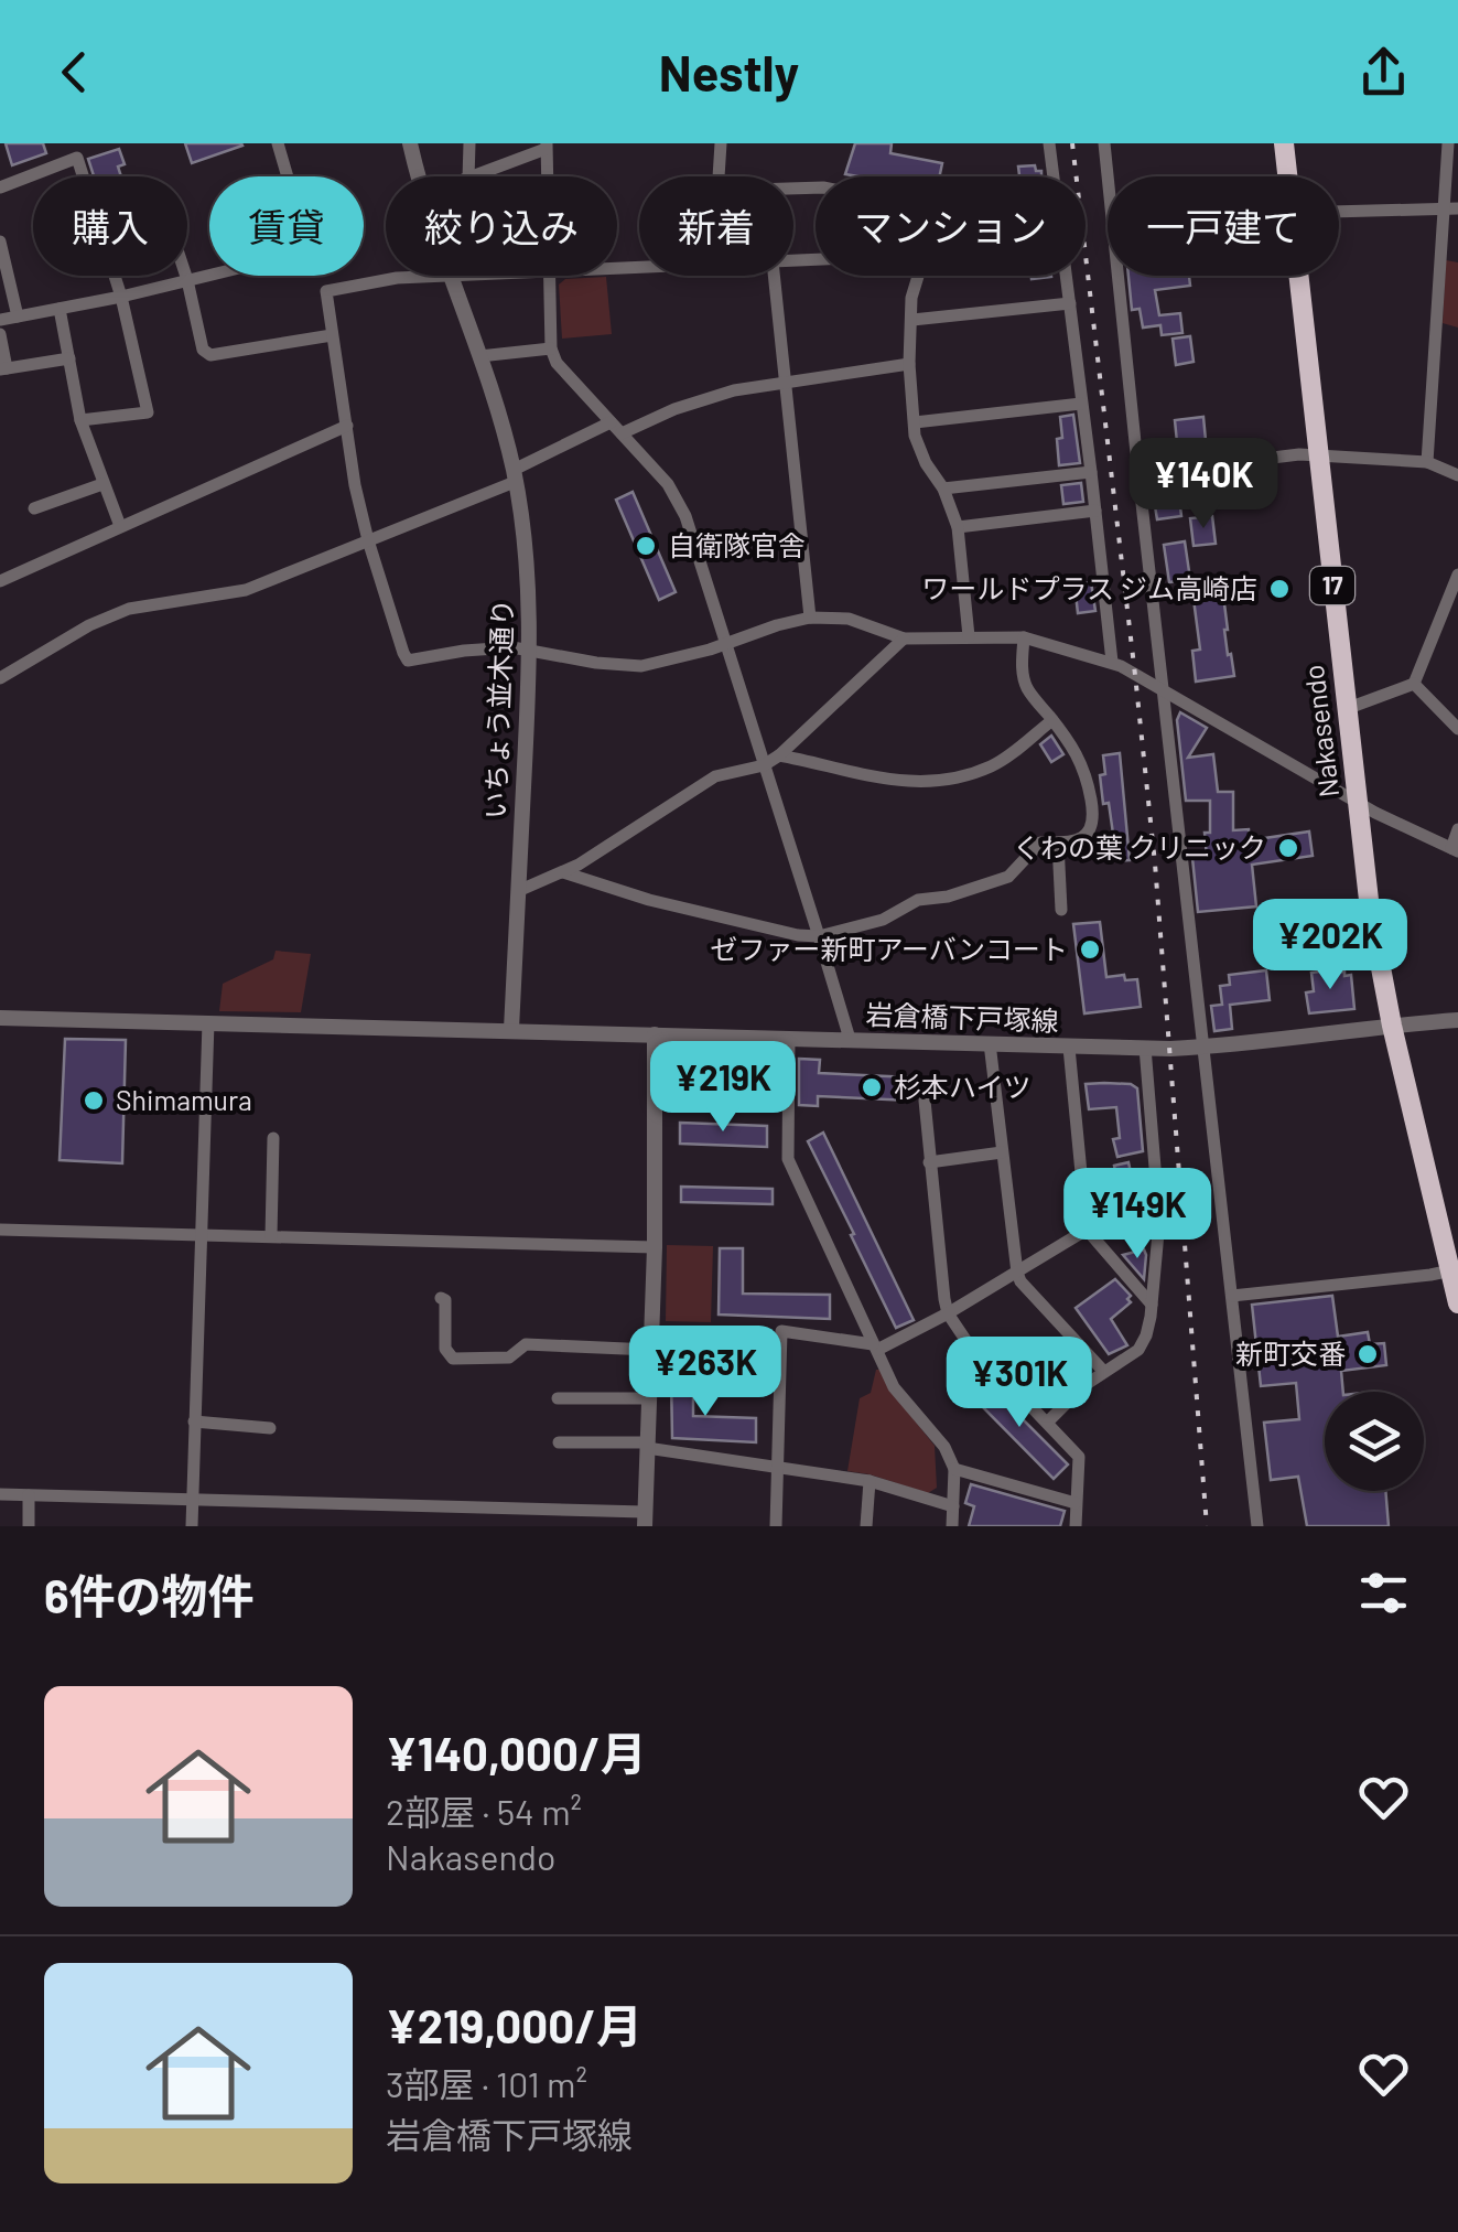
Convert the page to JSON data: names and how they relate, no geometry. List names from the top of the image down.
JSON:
{
  "streets": {
    "highway": ["17", "Nakasendo"],
    "street": ["いちょう並木通り", "岩倉橋下戸塚線"]
  },
  "crossings": [
    ["いちょう並木通り", "岩倉橋下戸塚線"],
    ["Nakasendo", "岩倉橋下戸塚線"]
  ],
  "places": [
    "自衛隊官舎",
    "ワールドプラス ジム高崎店",
    "くわの葉 クリニック",
    "ゼファー新町アーバンコート",
    "杉本ハイツ",
    "Shimamura",
    "新町交番"
  ],
  "page": {
    "header": "Nestly",
    "chip": [
      "購入",
      "賃貸",
      "絞り込み",
      "新着",
      "マンション",
      "一戸建て"
    ],
    "price": [
      "¥140K",
      "¥202K",
      "¥219K",
      "¥149K",
      "¥263K",
      "¥301K"
    ],
    "heading": "6件の物件",
    "list": [
      {
        "name": "¥140,000/月",
        "note": "2部屋 · 54 m² · Nakasendo"
      },
      {
        "name": "¥219,000/月",
        "note": "3部屋 · 101 m² · 岩倉橋下戸塚線"
      }
    ]
  }
}
